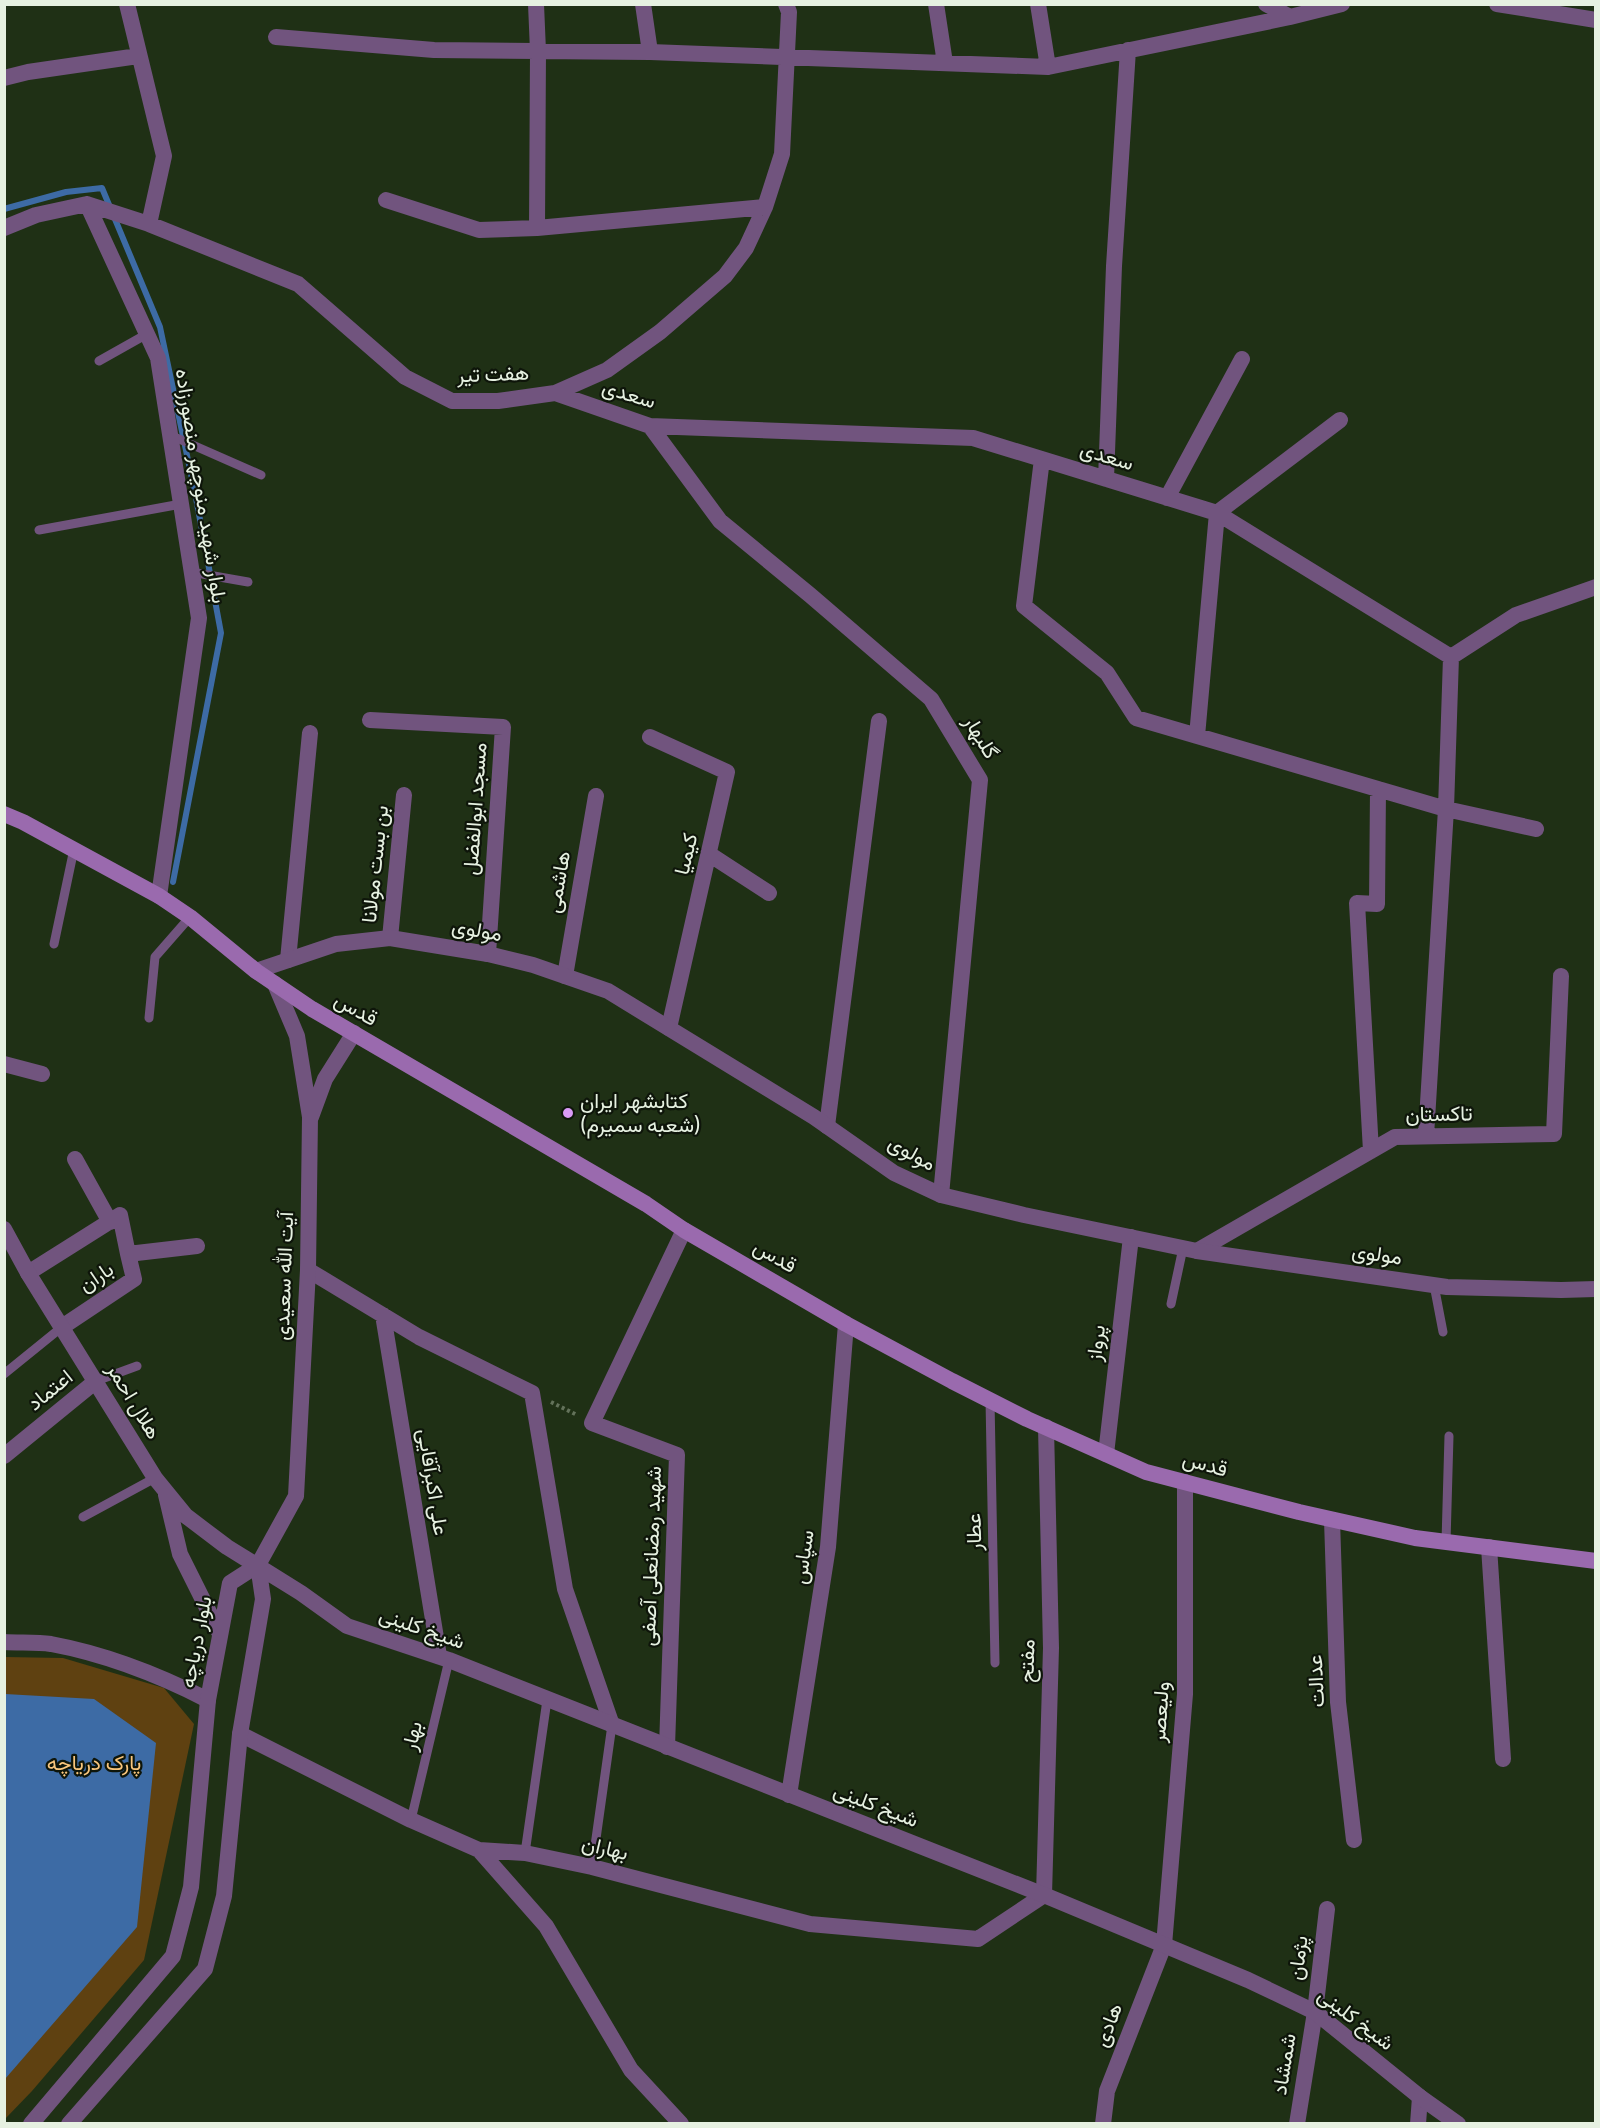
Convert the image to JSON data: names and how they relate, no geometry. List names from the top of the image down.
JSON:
{
  "streets": {
    "main road": ["قدس"],
    "street": [
      "هفت تیر",
      "سعدی",
      "بلوار شهید منوچهر منصورزاده",
      "گلبهار",
      "مسجد ابوالفضل",
      "کیمیا",
      "بن بست مولانا",
      "هاشمی",
      "مولوی",
      "تاکستان",
      "آیت الله سعیدی",
      "باران",
      "پرواز",
      "اعتماد",
      "هلال احمر",
      "علی اکبرآقایی",
      "شهید رمضانعلی آصفی",
      "سپاس",
      "شیخ کلینی",
      "بلوار دریاچه",
      "مفتح",
      "عدالت",
      "ولیعصر",
      "بهاران",
      "پژمان",
      "هادی",
      "شمشاد"
    ],
    "lane": ["عطار", "بهار"]
  },
  "crossings": [
    ["هفت تیر", "سعدی"],
    ["هفت تیر", "بلوار شهید منوچهر منصورزاده"],
    ["سعدی", "گلبهار"],
    ["بلوار شهید منوچهر منصورزاده", "قدس"],
    ["گلبهار", "مولوی"],
    ["مسجد ابوالفضل", "مولوی"],
    ["کیمیا", "مولوی"],
    ["بن بست مولانا", "مولوی"],
    ["هاشمی", "مولوی"],
    ["مولوی", "قدس"],
    ["مولوی", "تاکستان"],
    ["مولوی", "پرواز"],
    ["قدس", "آیت الله سعیدی"],
    ["قدس", "پرواز"],
    ["قدس", "عطار"],
    ["قدس", "سپاس"],
    ["قدس", "مفتح"],
    ["قدس", "عدالت"],
    ["قدس", "ولیعصر"],
    ["آیت الله سعیدی", "هلال احمر"],
    ["آیت الله سعیدی", "شیخ کلینی"],
    ["آیت الله سعیدی", "بلوار دریاچه"],
    ["باران", "هلال احمر"],
    ["اعتماد", "هلال احمر"],
    ["هلال احمر", "شیخ کلینی"],
    ["هلال احمر", "بلوار دریاچه"],
    ["علی اکبرآقایی", "شیخ کلینی"],
    ["علی اکبرآقایی", "بهار"],
    ["شهید رمضانعلی آصفی", "شیخ کلینی"],
    ["سپاس", "شیخ کلینی"],
    ["شیخ کلینی", "بلوار دریاچه"],
    ["شیخ کلینی", "مفتح"],
    ["شیخ کلینی", "ولیعصر"],
    ["شیخ کلینی", "بهار"],
    ["شیخ کلینی", "بهاران"],
    ["شیخ کلینی", "پژمان"],
    ["شیخ کلینی", "هادی"],
    ["شیخ کلینی", "شمشاد"],
    ["مفتح", "بهاران"],
    ["ولیعصر", "هادی"],
    ["پژمان", "شمشاد"]
  ],
  "parks": ["پارک دریاچه"],
  "places": ["کتابشهر ایران (شعبه سمیرم)"]
}
